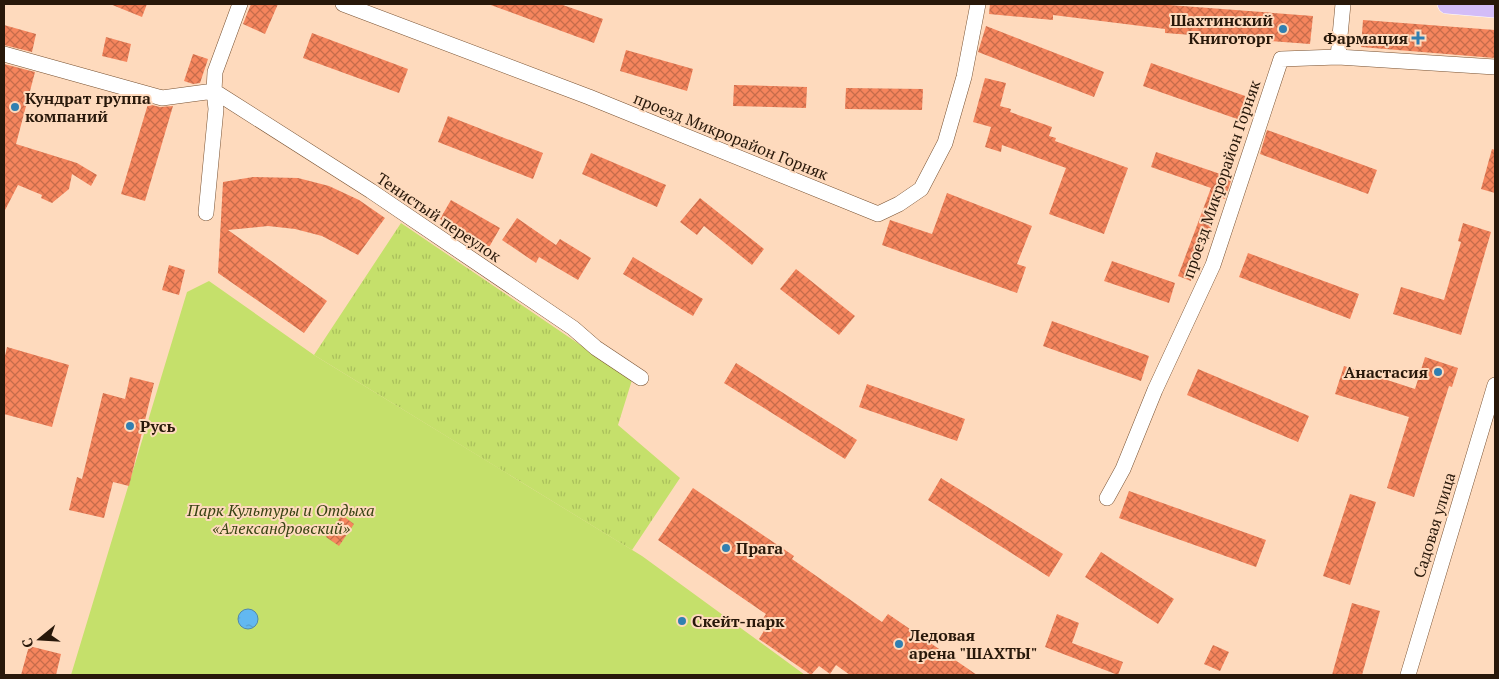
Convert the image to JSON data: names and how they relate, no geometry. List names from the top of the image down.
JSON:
{
  "streets": {
    "street": ["проезд Микрорайон Горняк", "Тенистый переулок", "Садовая улица"]
  },
  "parks": ["Парк Культуры и Отдыха «Александровский»"],
  "places": {
    "other": [
      "Шахтинский Книготорг",
      "Кундрат группа компаний",
      "Анастасия",
      "Русь",
      "Прага",
      "Скейт-парк",
      "Ледовая арена \"ШАХТЫ\""
    ],
    "health": ["Фармация"]
  },
  "north": "left"
}
